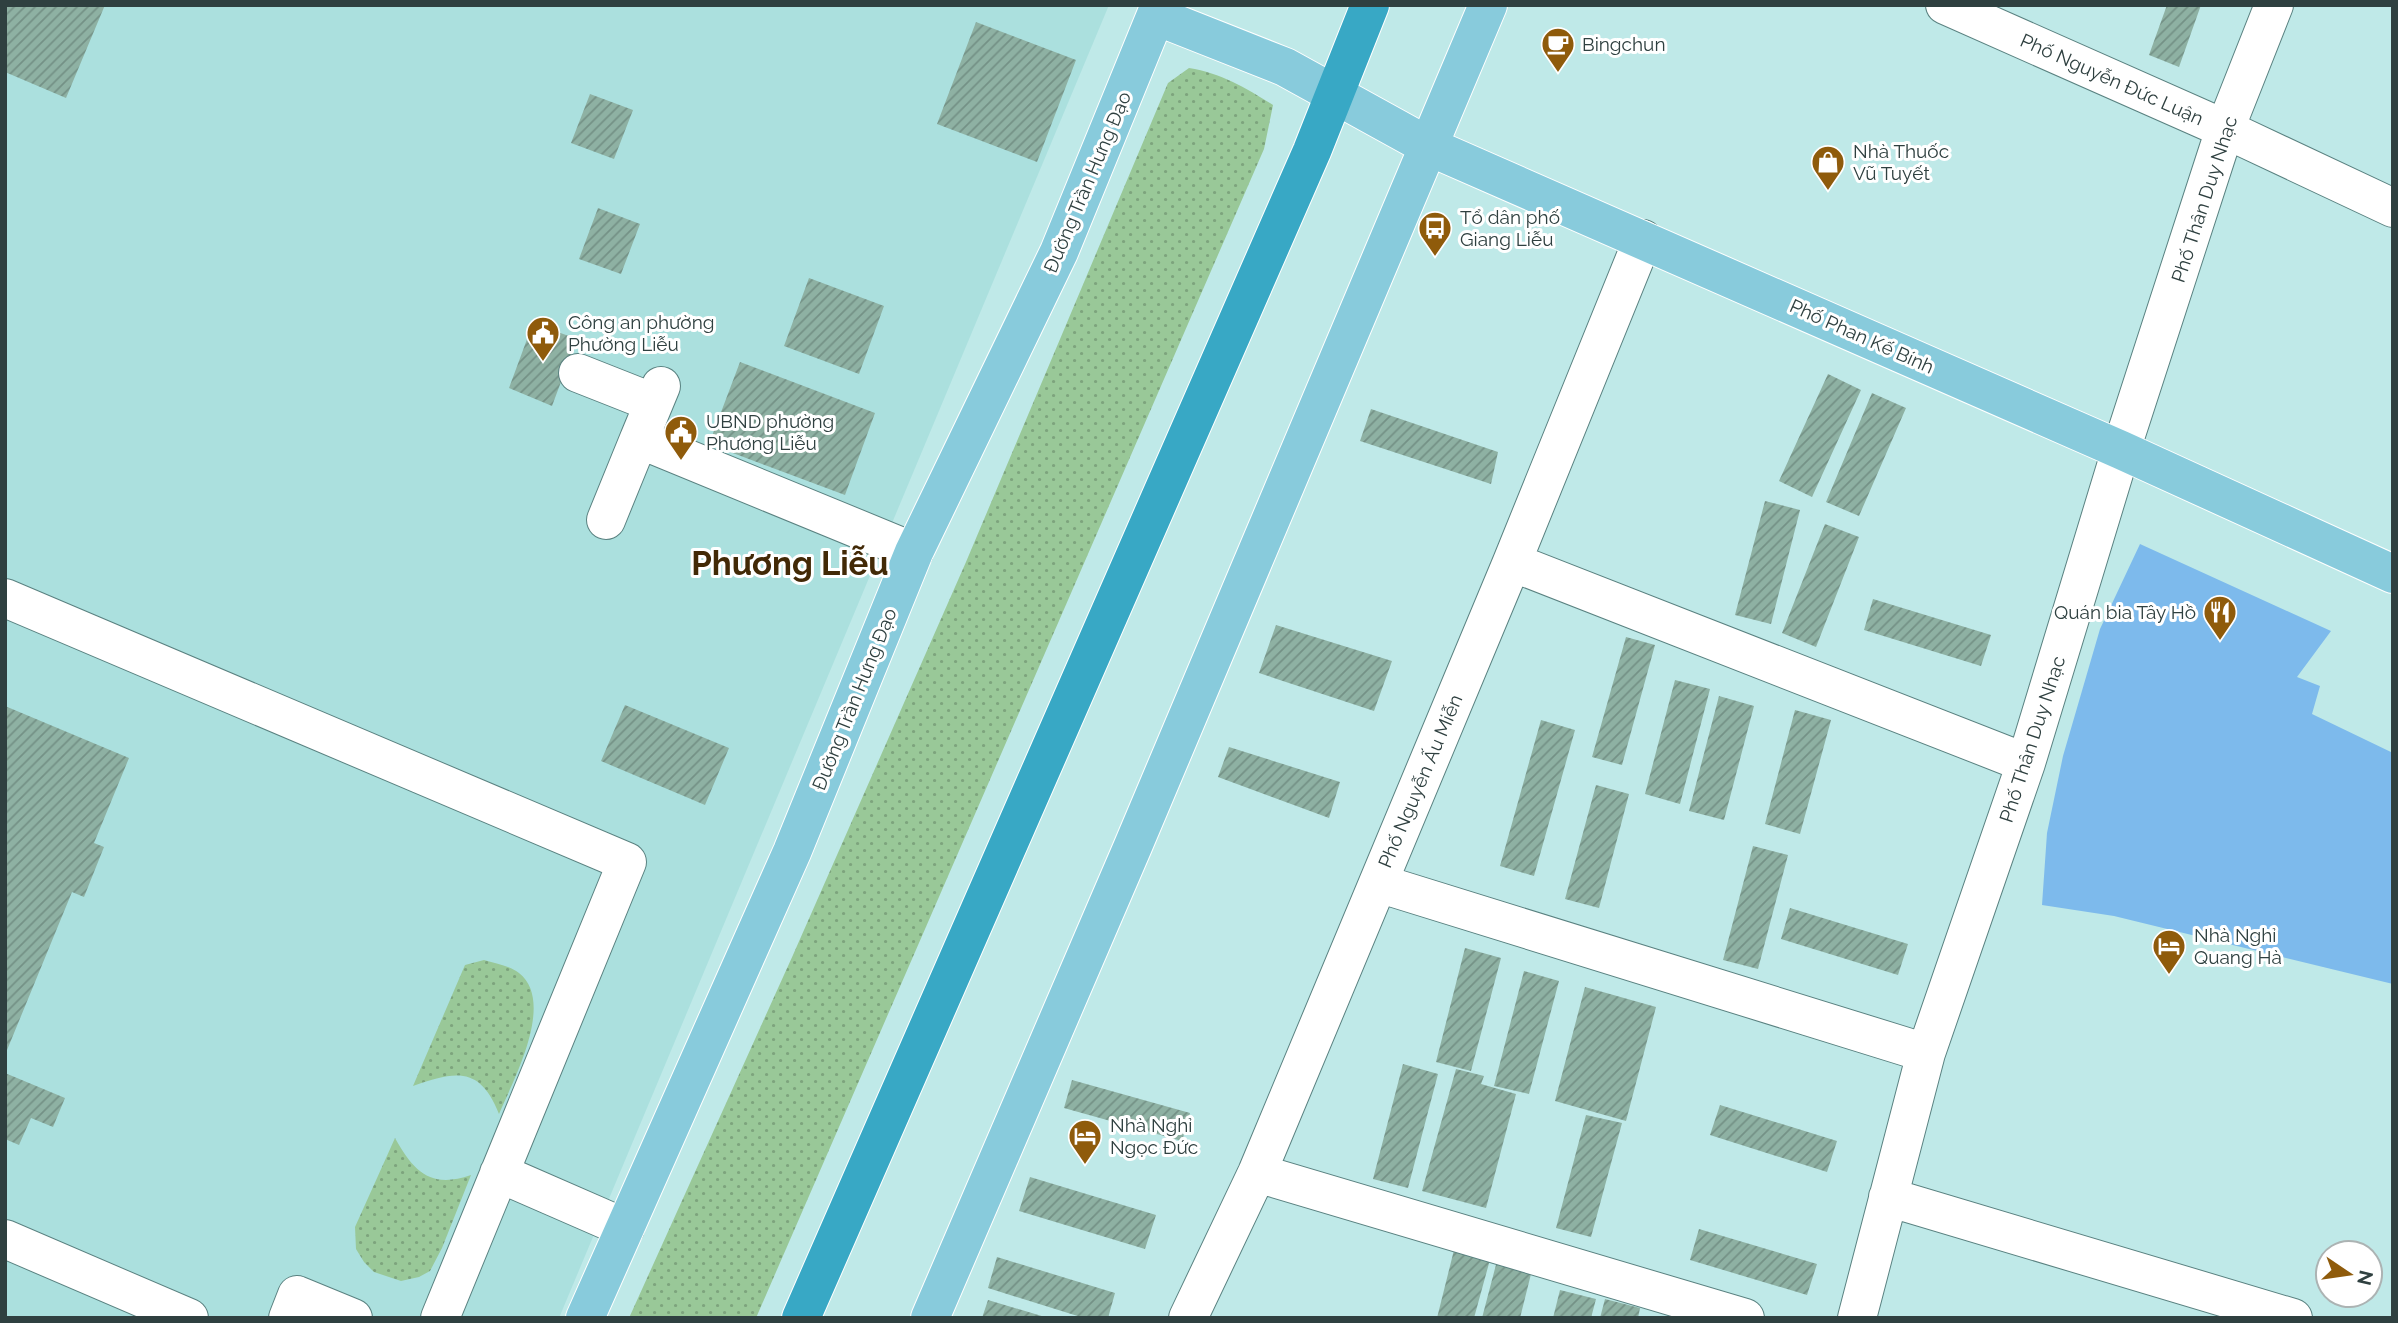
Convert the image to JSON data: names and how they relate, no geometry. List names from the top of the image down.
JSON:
{
  "streets": {
    "main road": ["Đường Trần Hưng Đạo", "Phố Phan Kế Bính"],
    "street": ["Phố Nguyễn Đức Luận", "Phố Thân Duy Nhạc", "Phố Nguyễn Ấu Miễn"]
  },
  "crossings": [
    ["Phố Nguyễn Đức Luận", "Phố Thân Duy Nhạc"],
    ["Đường Trần Hưng Đạo", "Phố Phan Kế Bính"],
    ["Phố Thân Duy Nhạc", "Phố Phan Kế Bính"],
    ["Phố Phan Kế Bính", "Phố Nguyễn Ấu Miễn"]
  ],
  "districts": ["Phương Liễu"],
  "places": {
    "cafe": ["Bingchun"],
    "shop": ["Nhà Thuốc Vũ Tuyết"],
    "bus stop": ["Tổ dân phố Giang Liễu"],
    "public building": ["Công an phường Phường Liễu", "UBND phường Phương Liễu"],
    "restaurant": ["Quán bia Tây Hồ"],
    "hotel": ["Nhà Nghỉ Quang Hà", "Nhà Nghỉ Ngọc Đức"]
  },
  "north": "right"
}
